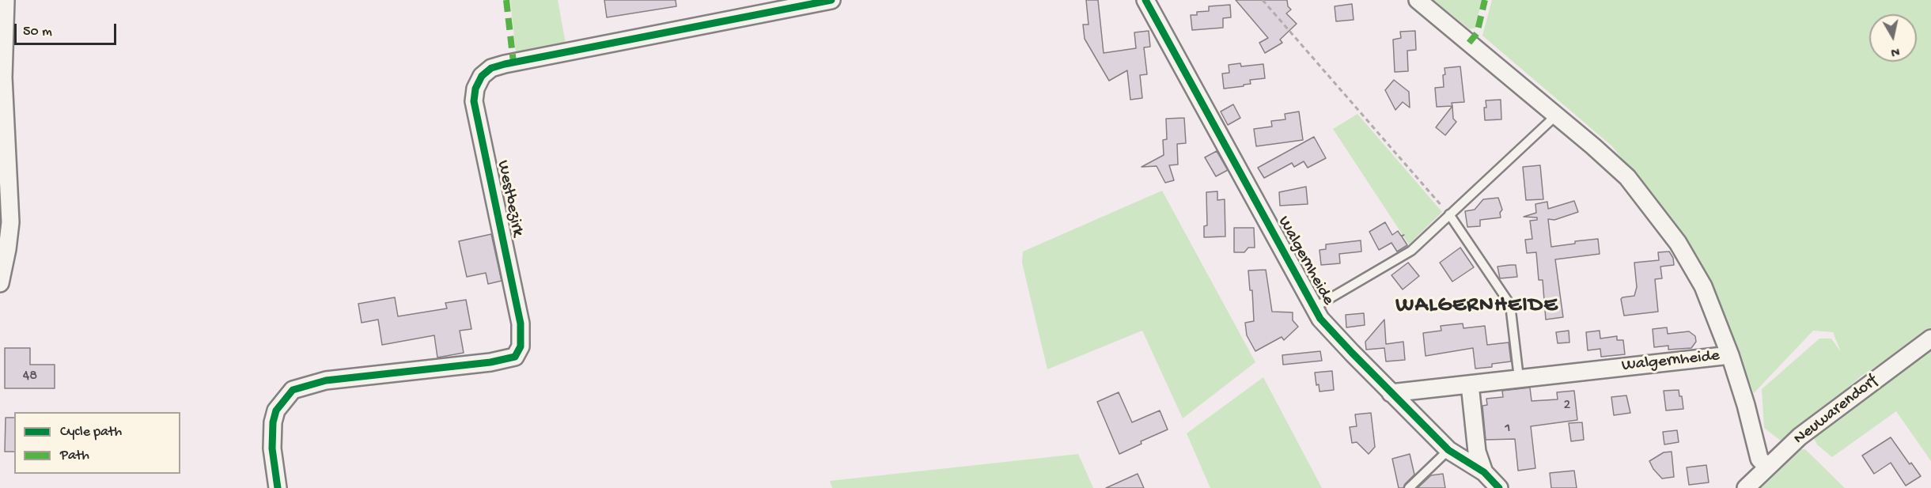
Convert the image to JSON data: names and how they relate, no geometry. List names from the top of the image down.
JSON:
{
  "streets": {
    "street": ["Westbezirk", "Walgernheide", "Neuwarendorf"]
  },
  "crossings": [
    ["Walgernheide", "Neuwarendorf"]
  ],
  "districts": ["WALGERNHEIDE"],
  "house_numbers": ["48", "2", "1"],
  "legend": ["Cycle path", "Path"],
  "scale_bar": "50 m",
  "north": "bottom"
}
